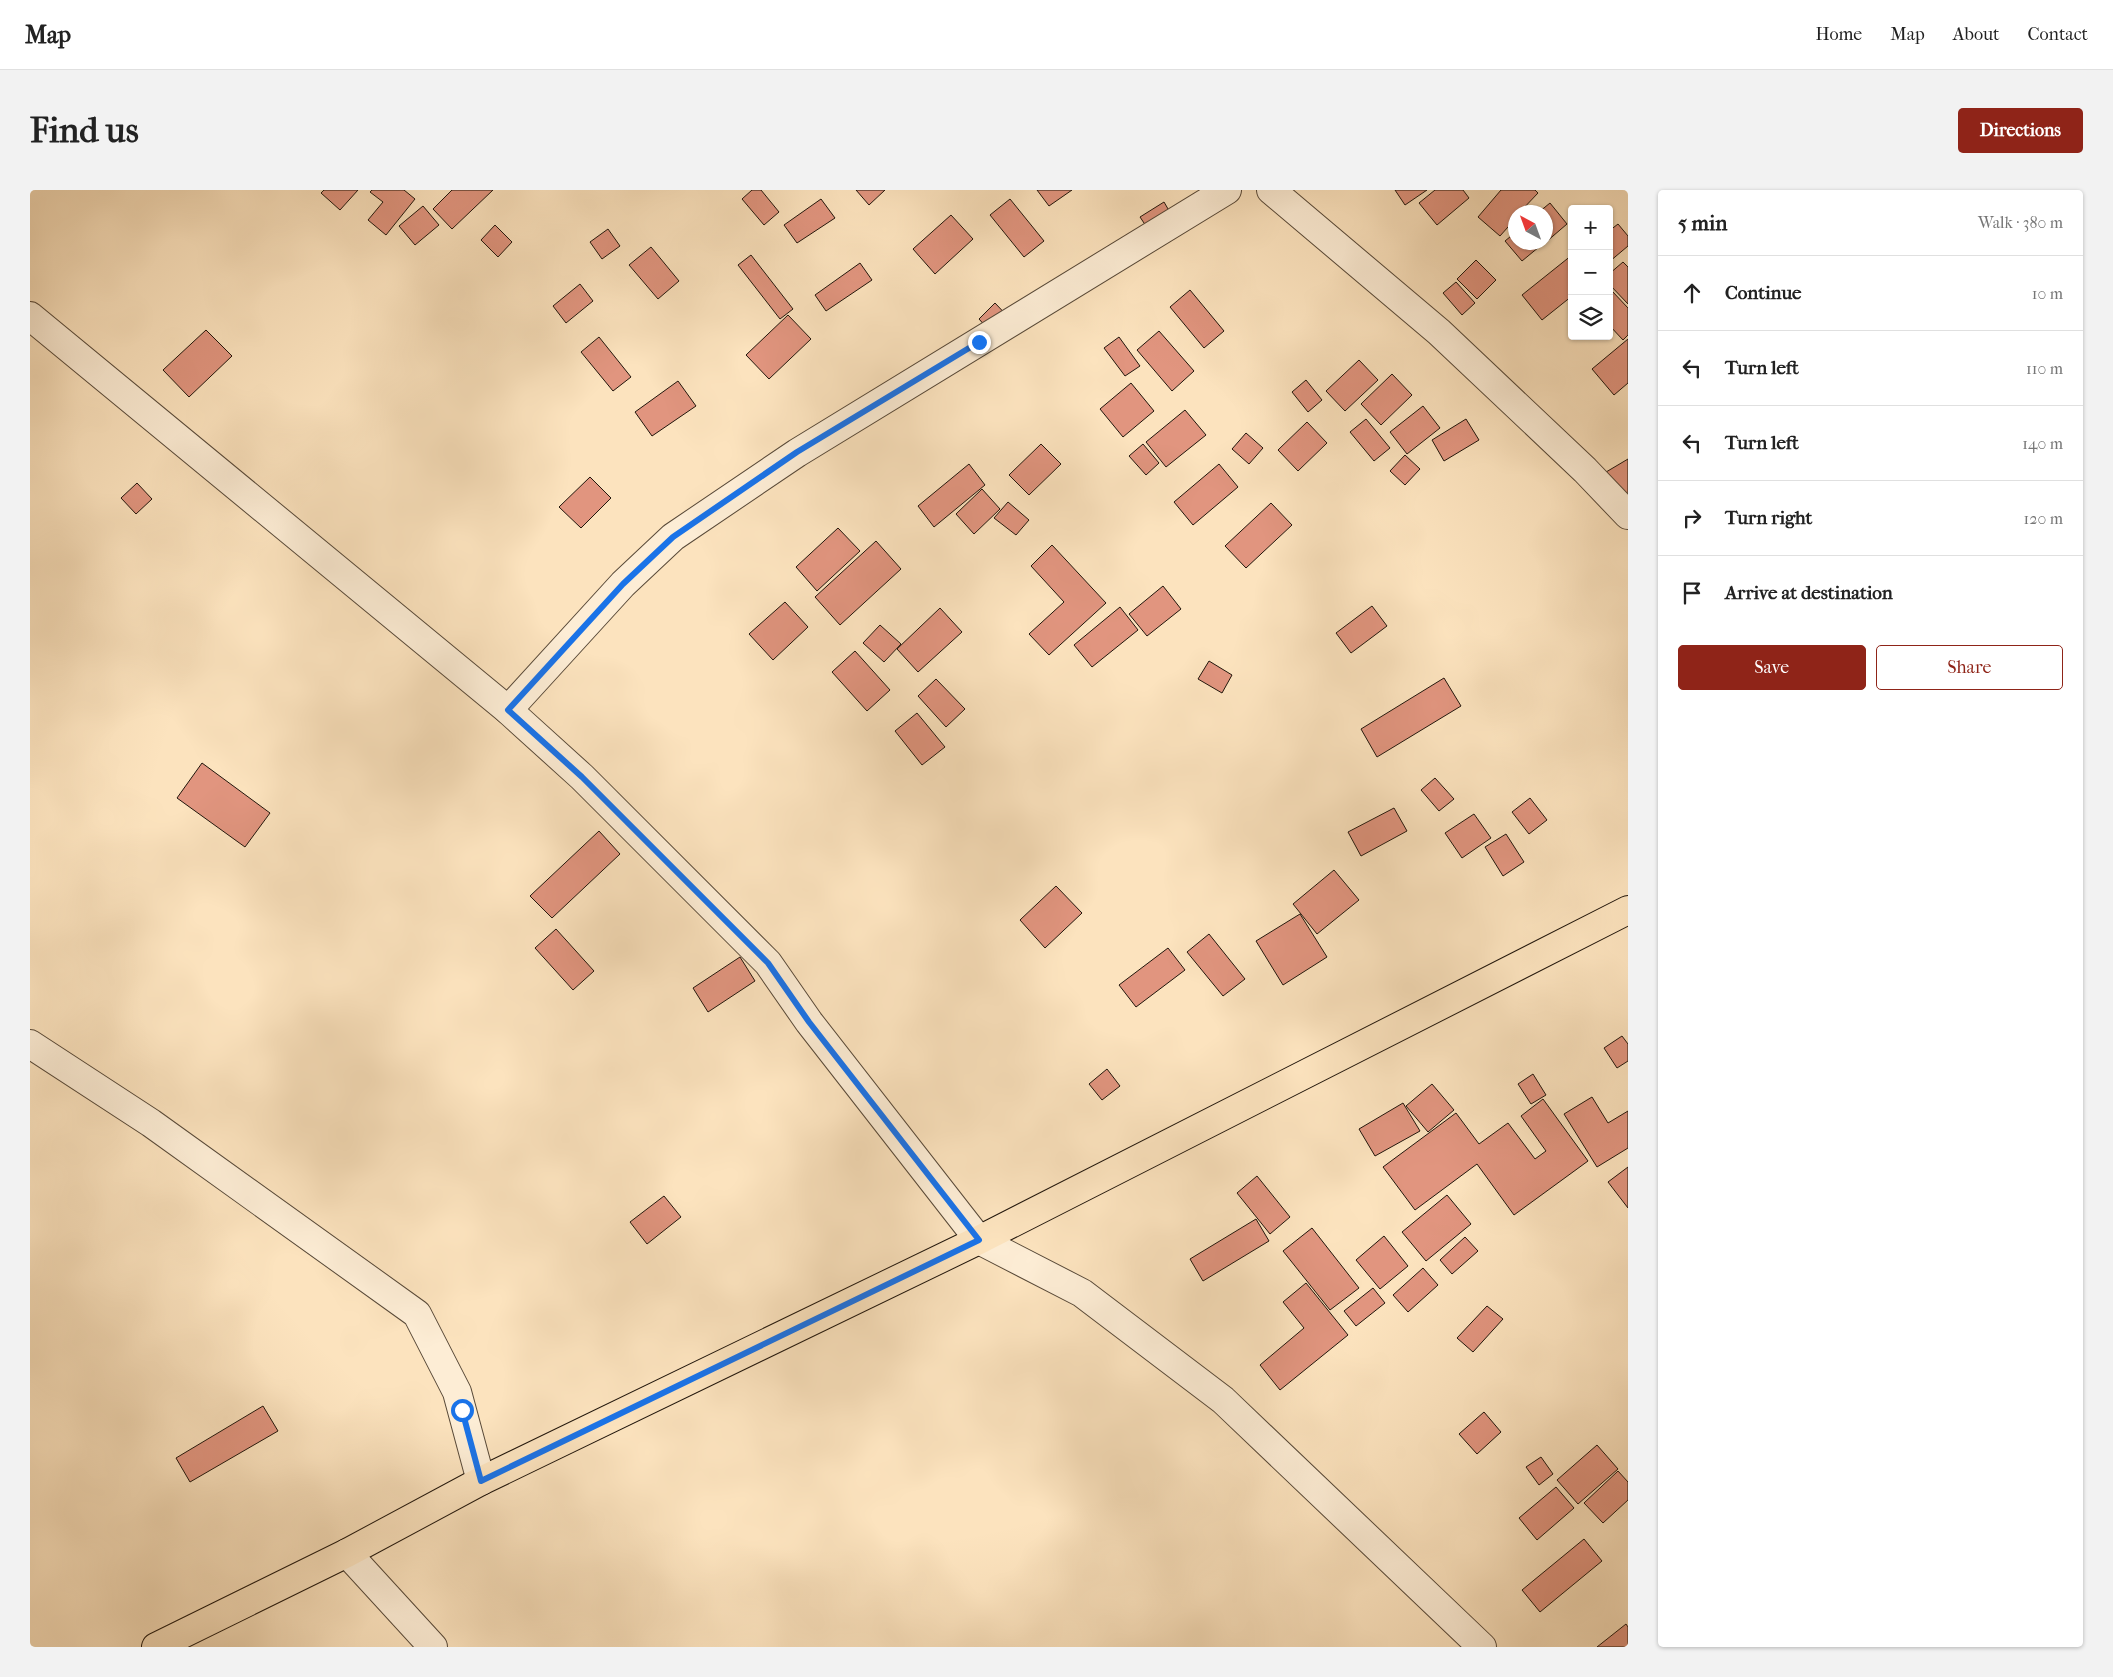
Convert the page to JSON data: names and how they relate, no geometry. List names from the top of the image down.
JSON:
{
  "north": "top left",
  "page": {
    "header": "Map",
    "nav": [
      "Home",
      "Map",
      "About",
      "Contact"
    ],
    "buttons": [
      "Directions",
      ["Save", "Share"]
    ],
    "title": "Find us",
    "heading": ["5 min", "Walk · 380 m"],
    "map_buttons": ["+", "−"],
    "list": [
      ["Continue", "10 m"],
      ["Turn left", "110 m"],
      ["Turn left", "140 m"],
      ["Turn right", "120 m"],
      "Arrive at destination"
    ]
  }
}
